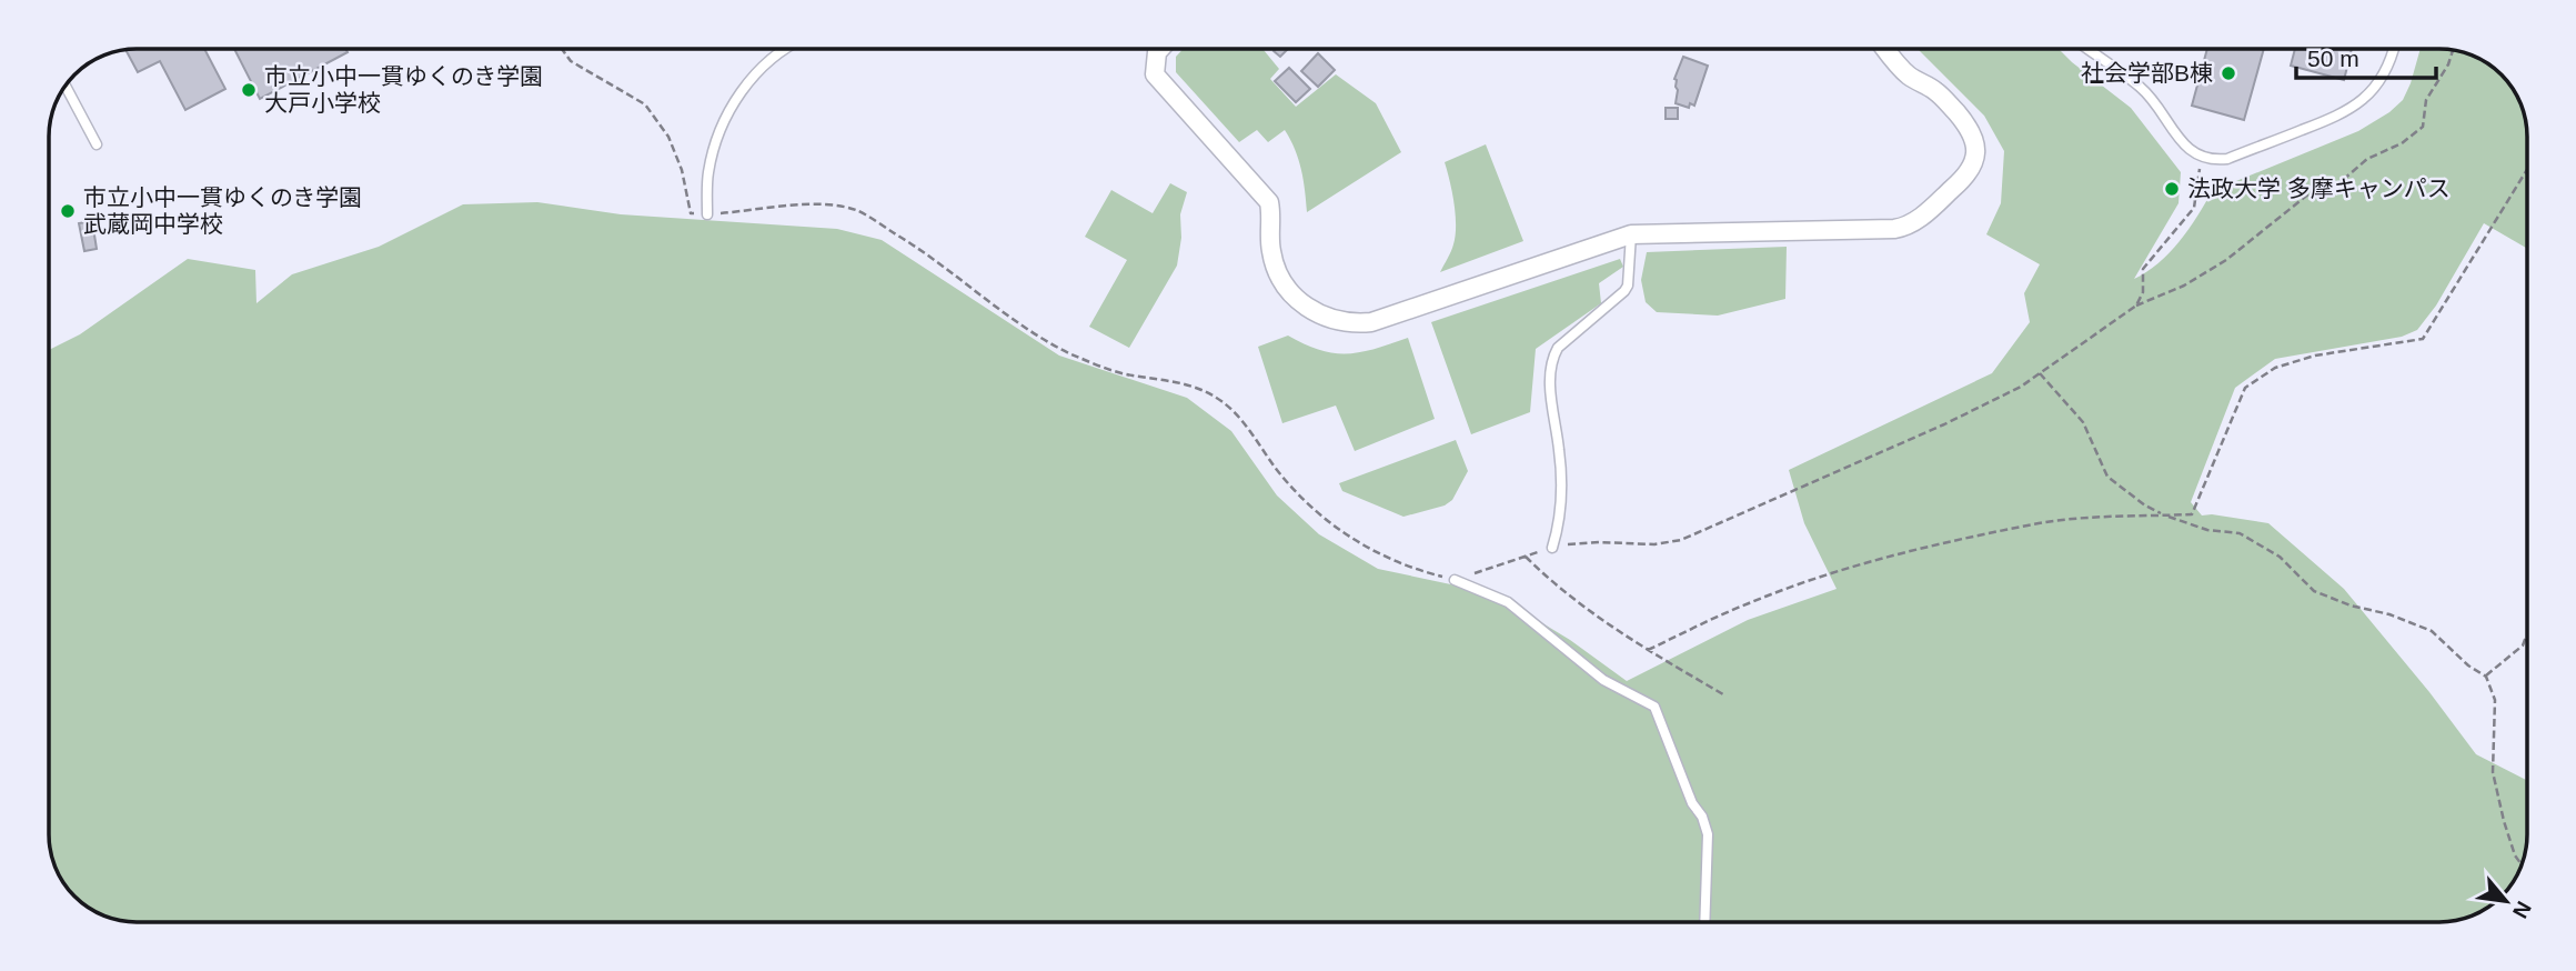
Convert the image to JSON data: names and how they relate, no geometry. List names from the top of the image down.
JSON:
{
  "places": [
    "社会学部B棟",
    "市立小中一貫ゆくのき学園 大戸小学校",
    "法政大学 多摩キャンパス",
    "市立小中一貫ゆくのき学園 武蔵岡中学校"
  ],
  "scale_bar": "50 m",
  "north": "bottom right"
}
